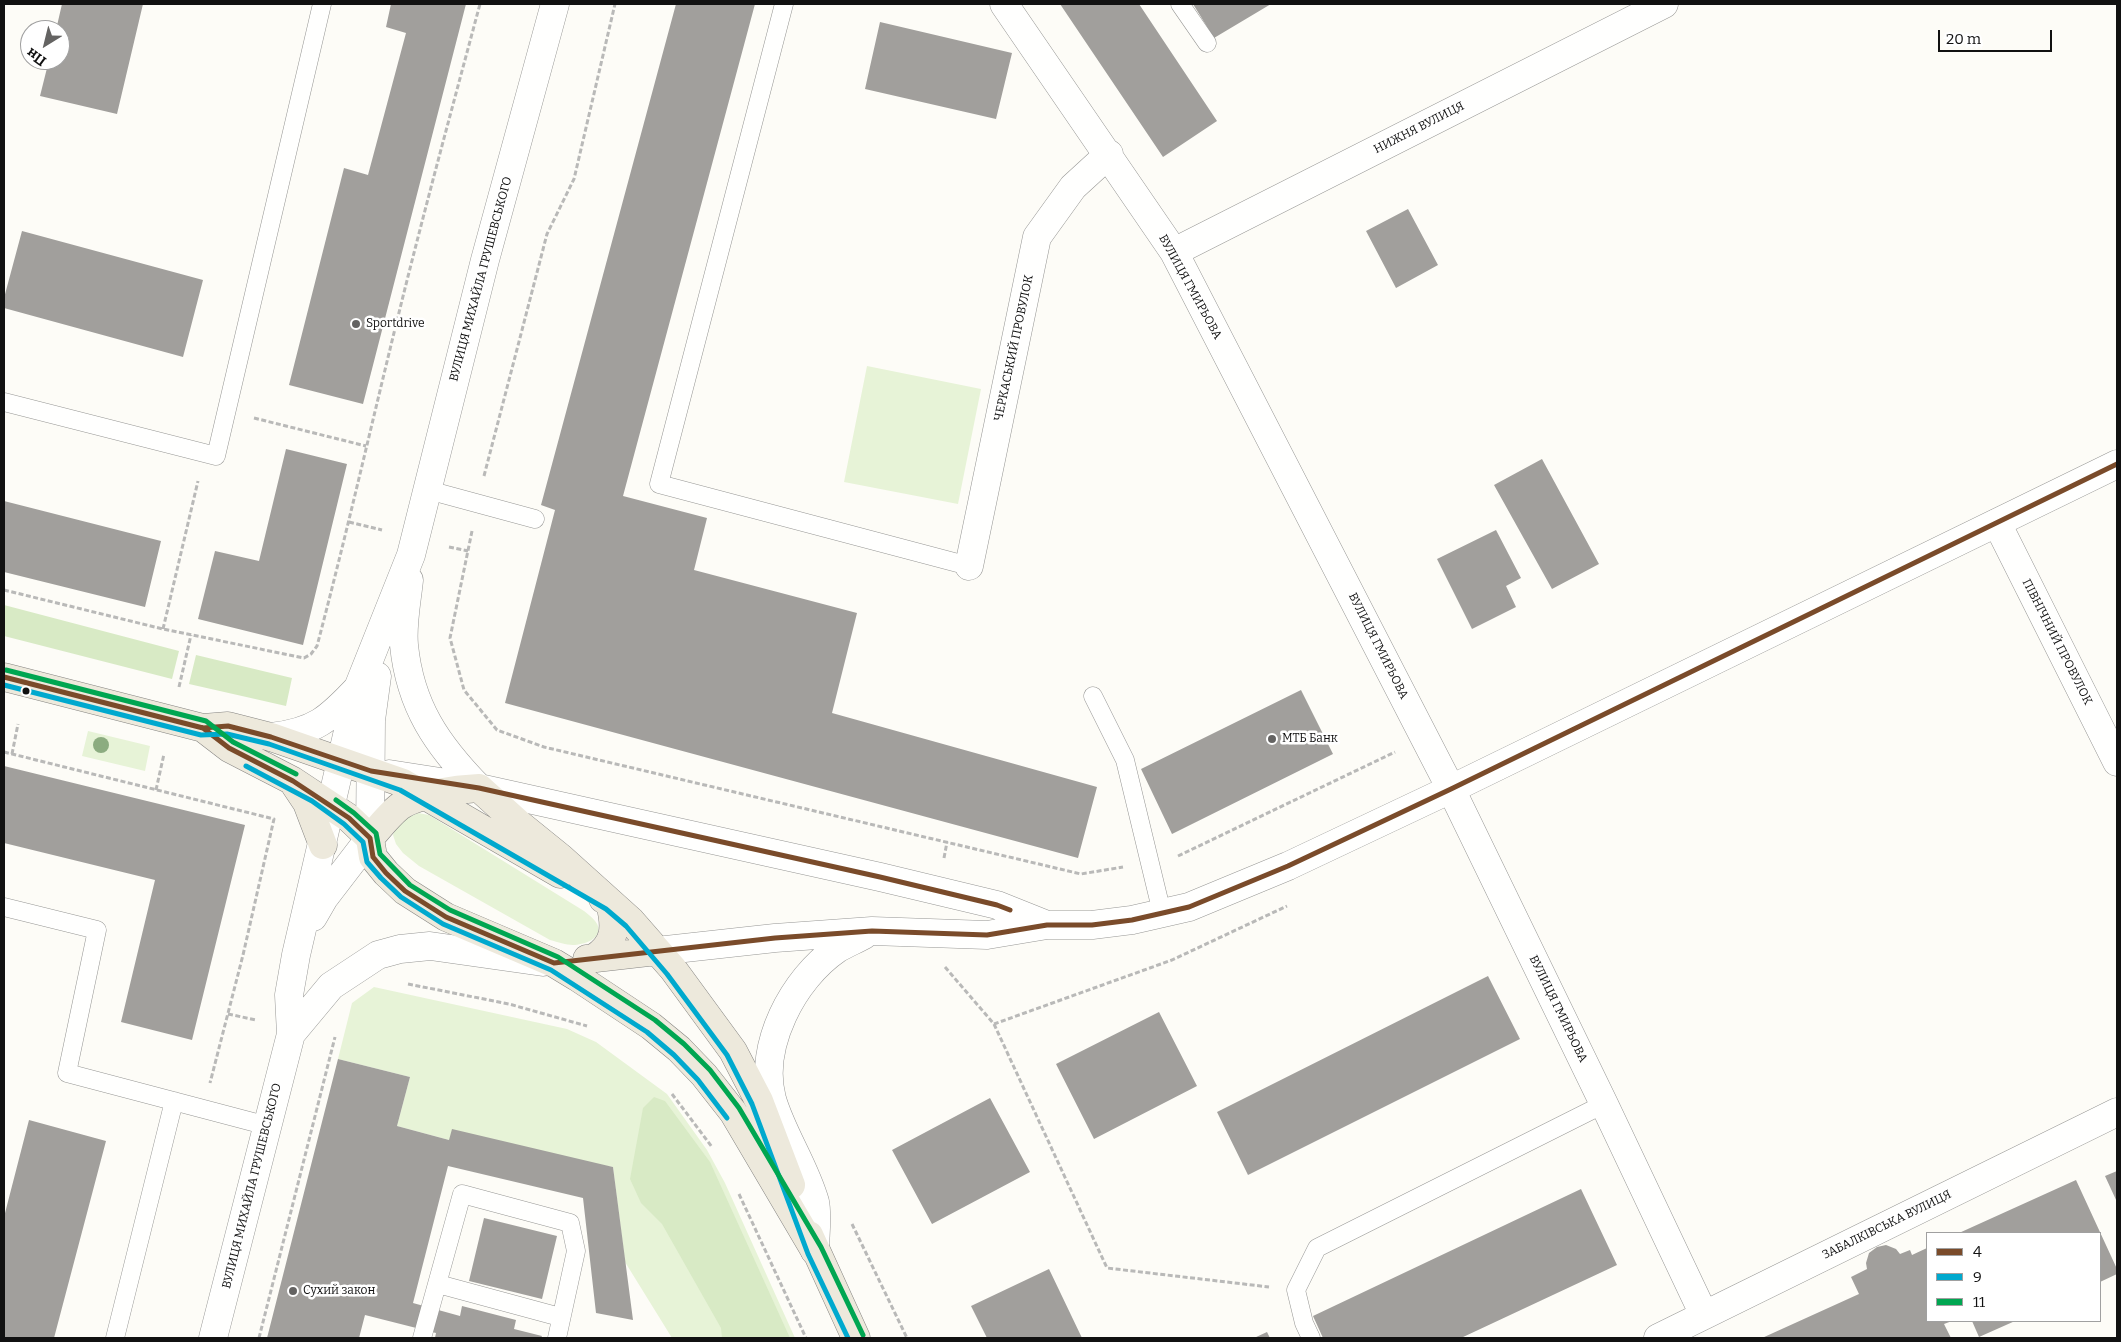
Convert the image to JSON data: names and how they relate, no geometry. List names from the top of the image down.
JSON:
{
  "streets": {
    "street": [
      "НИЖНЯ ВУЛИЦЯ",
      "ВУЛИЦЯ МИХАЙЛА ГРУШЕВСЬКОГО",
      "ВУЛИЦЯ ГМИРЬОВА",
      "ЧЕРКАСЬКИЙ ПРОВУЛОК",
      "ПІВНІЧНИЙ ПРОВУЛОК",
      "ЗАБАЛКІВСЬКА ВУЛИЦЯ"
    ]
  },
  "crossings": [
    ["НИЖНЯ ВУЛИЦЯ", "ВУЛИЦЯ ГМИРЬОВА"],
    ["ВУЛИЦЯ ГМИРЬОВА", "ЧЕРКАСЬКИЙ ПРОВУЛОК"],
    ["ВУЛИЦЯ ГМИРЬОВА", "ЗАБАЛКІВСЬКА ВУЛИЦЯ"]
  ],
  "places": ["Sportdrive", "МТБ Банк", "Сухий закон"],
  "lines": ["transit line 4", "transit line 11", "transit line 9"],
  "legend": ["4", "9", "11"],
  "scale_bar": "20 m",
  "north": "bottom left"
}
